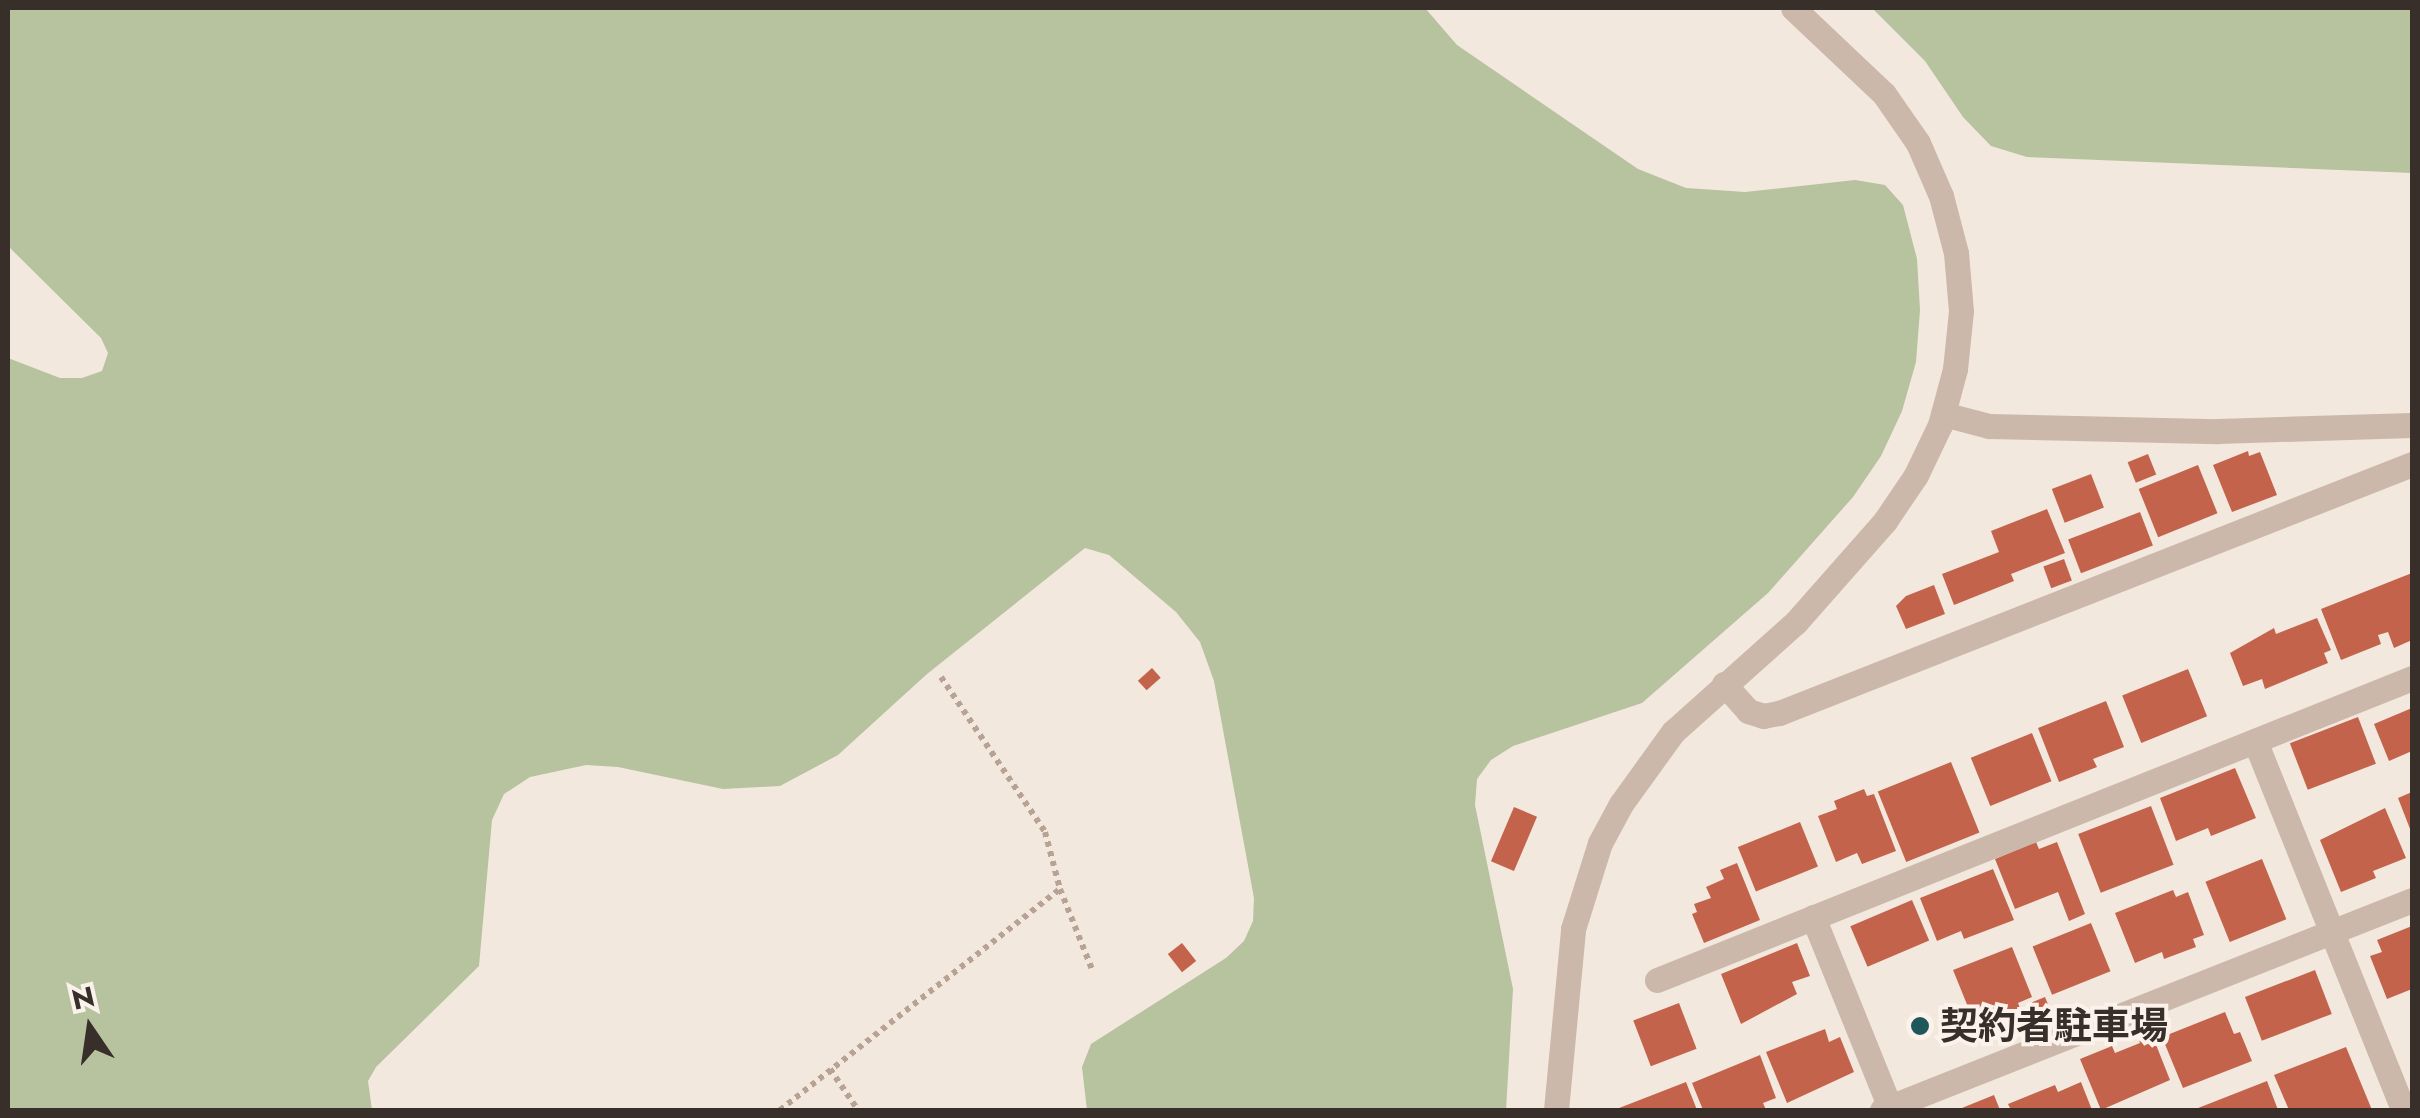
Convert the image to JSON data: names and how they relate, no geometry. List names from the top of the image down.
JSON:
{
  "places": ["契約者駐車場"],
  "north": "top"
}
